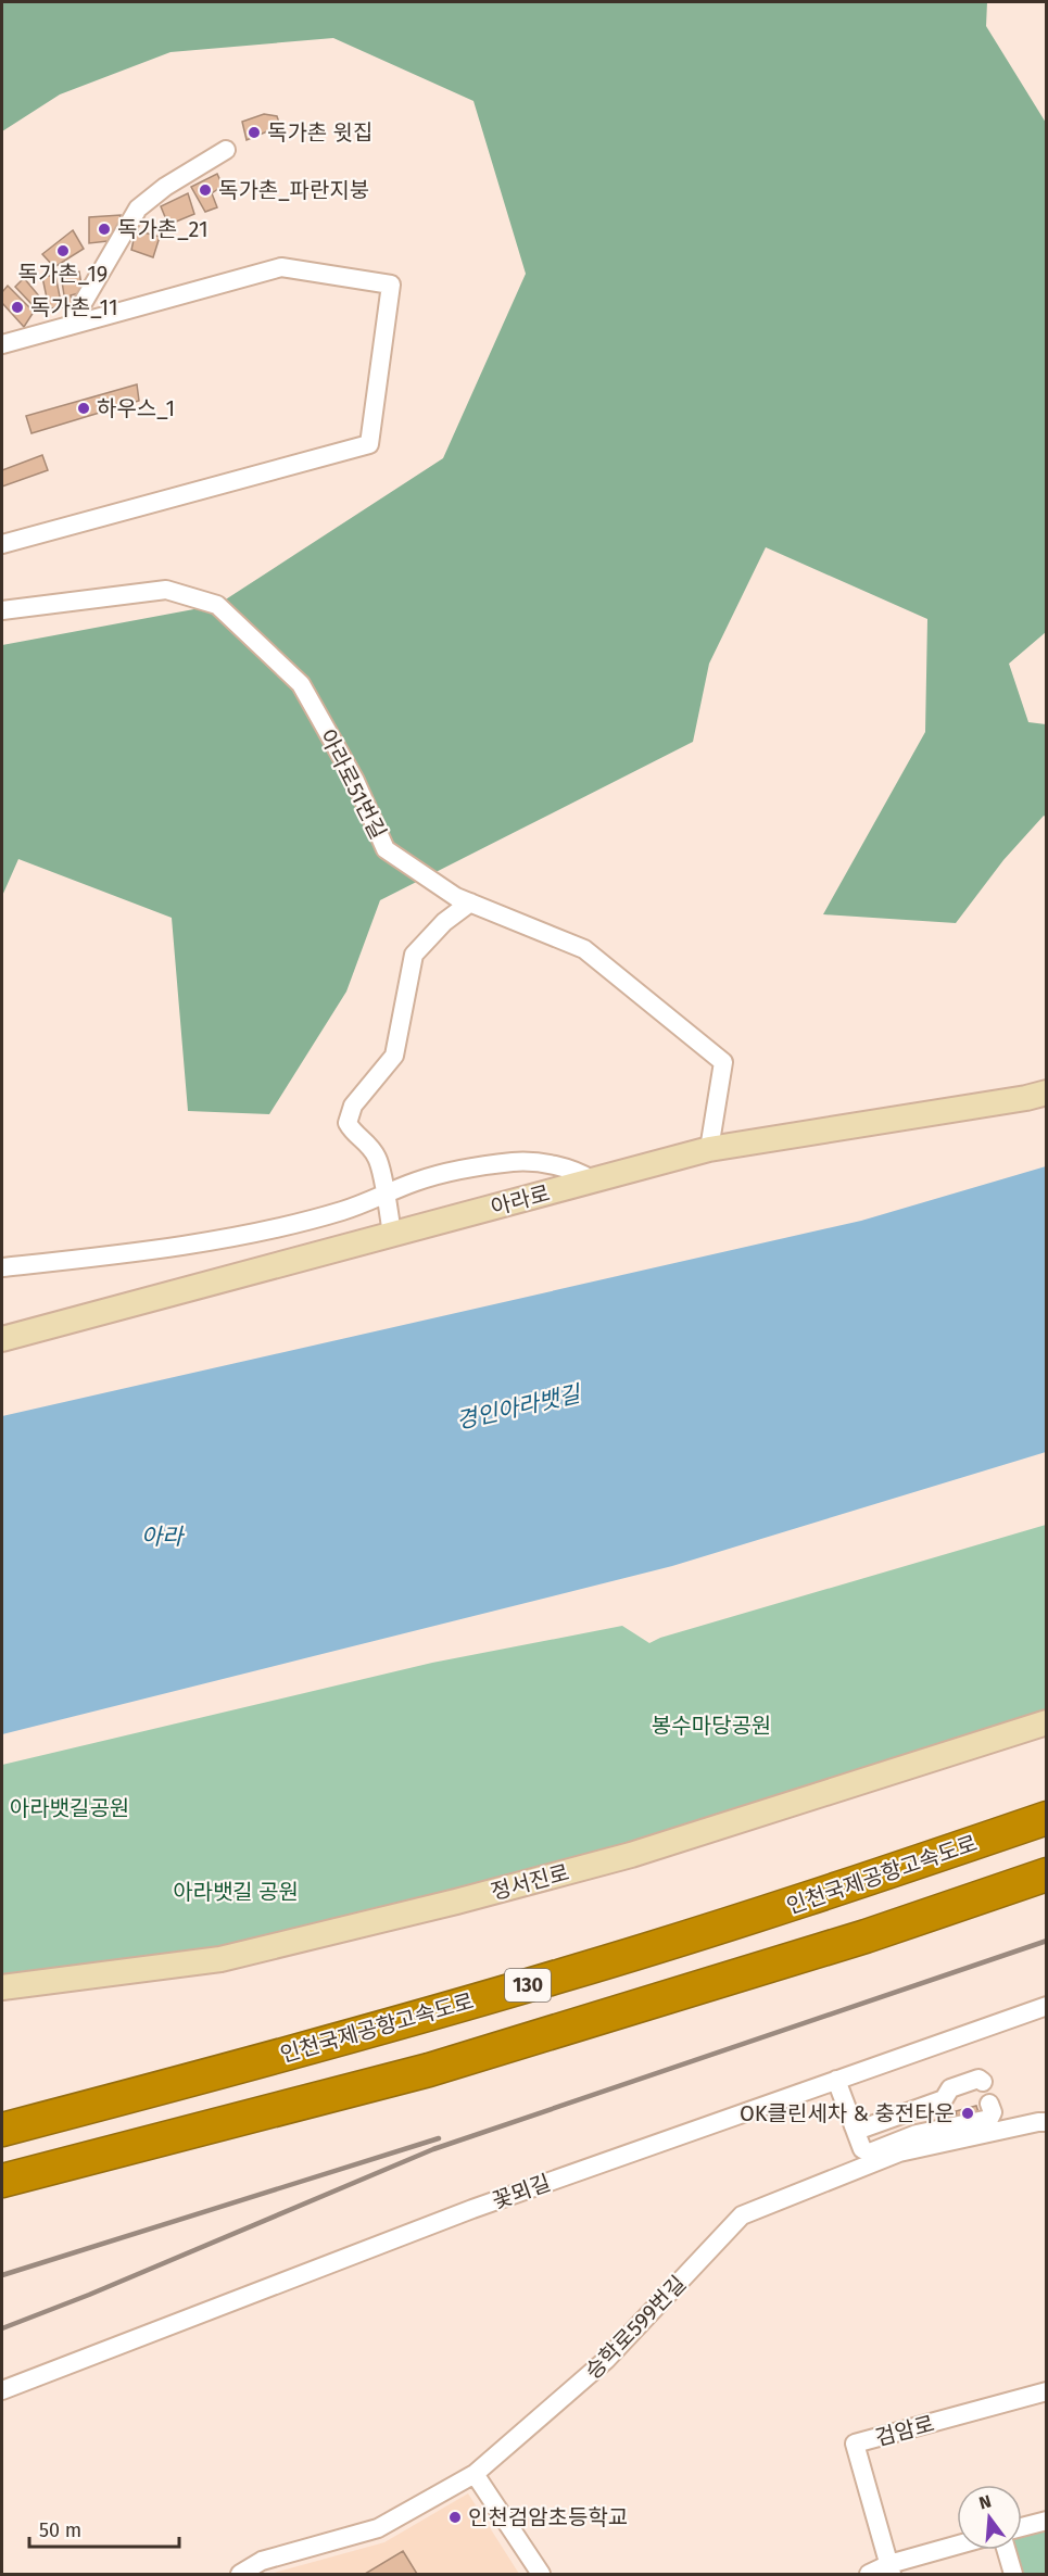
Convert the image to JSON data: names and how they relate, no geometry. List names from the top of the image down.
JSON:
{
  "streets": {
    "highway": ["인천국제공항고속도로", "130"],
    "main road": ["아라로", "정서진로"],
    "street": [
      "아라로51번길",
      "꽃뫼길",
      "승학로599번길",
      "검암로"
    ]
  },
  "crossings": [
    ["아라로51번길", "아라로"]
  ],
  "water": ["경인아라뱃길", "아라"],
  "parks": ["봉수마당공원", "아라뱃길공원", "아라뱃길 공원"],
  "places": [
    "독가촌 윗집",
    "독가촌_파란지붕",
    "독가촌_21",
    "독가촌_19",
    "독가촌_11",
    "하우스_1",
    "OK클린세차 & 충전타운",
    "인천검암초등학교"
  ],
  "scale_bar": "50 m",
  "north": "top"
}
